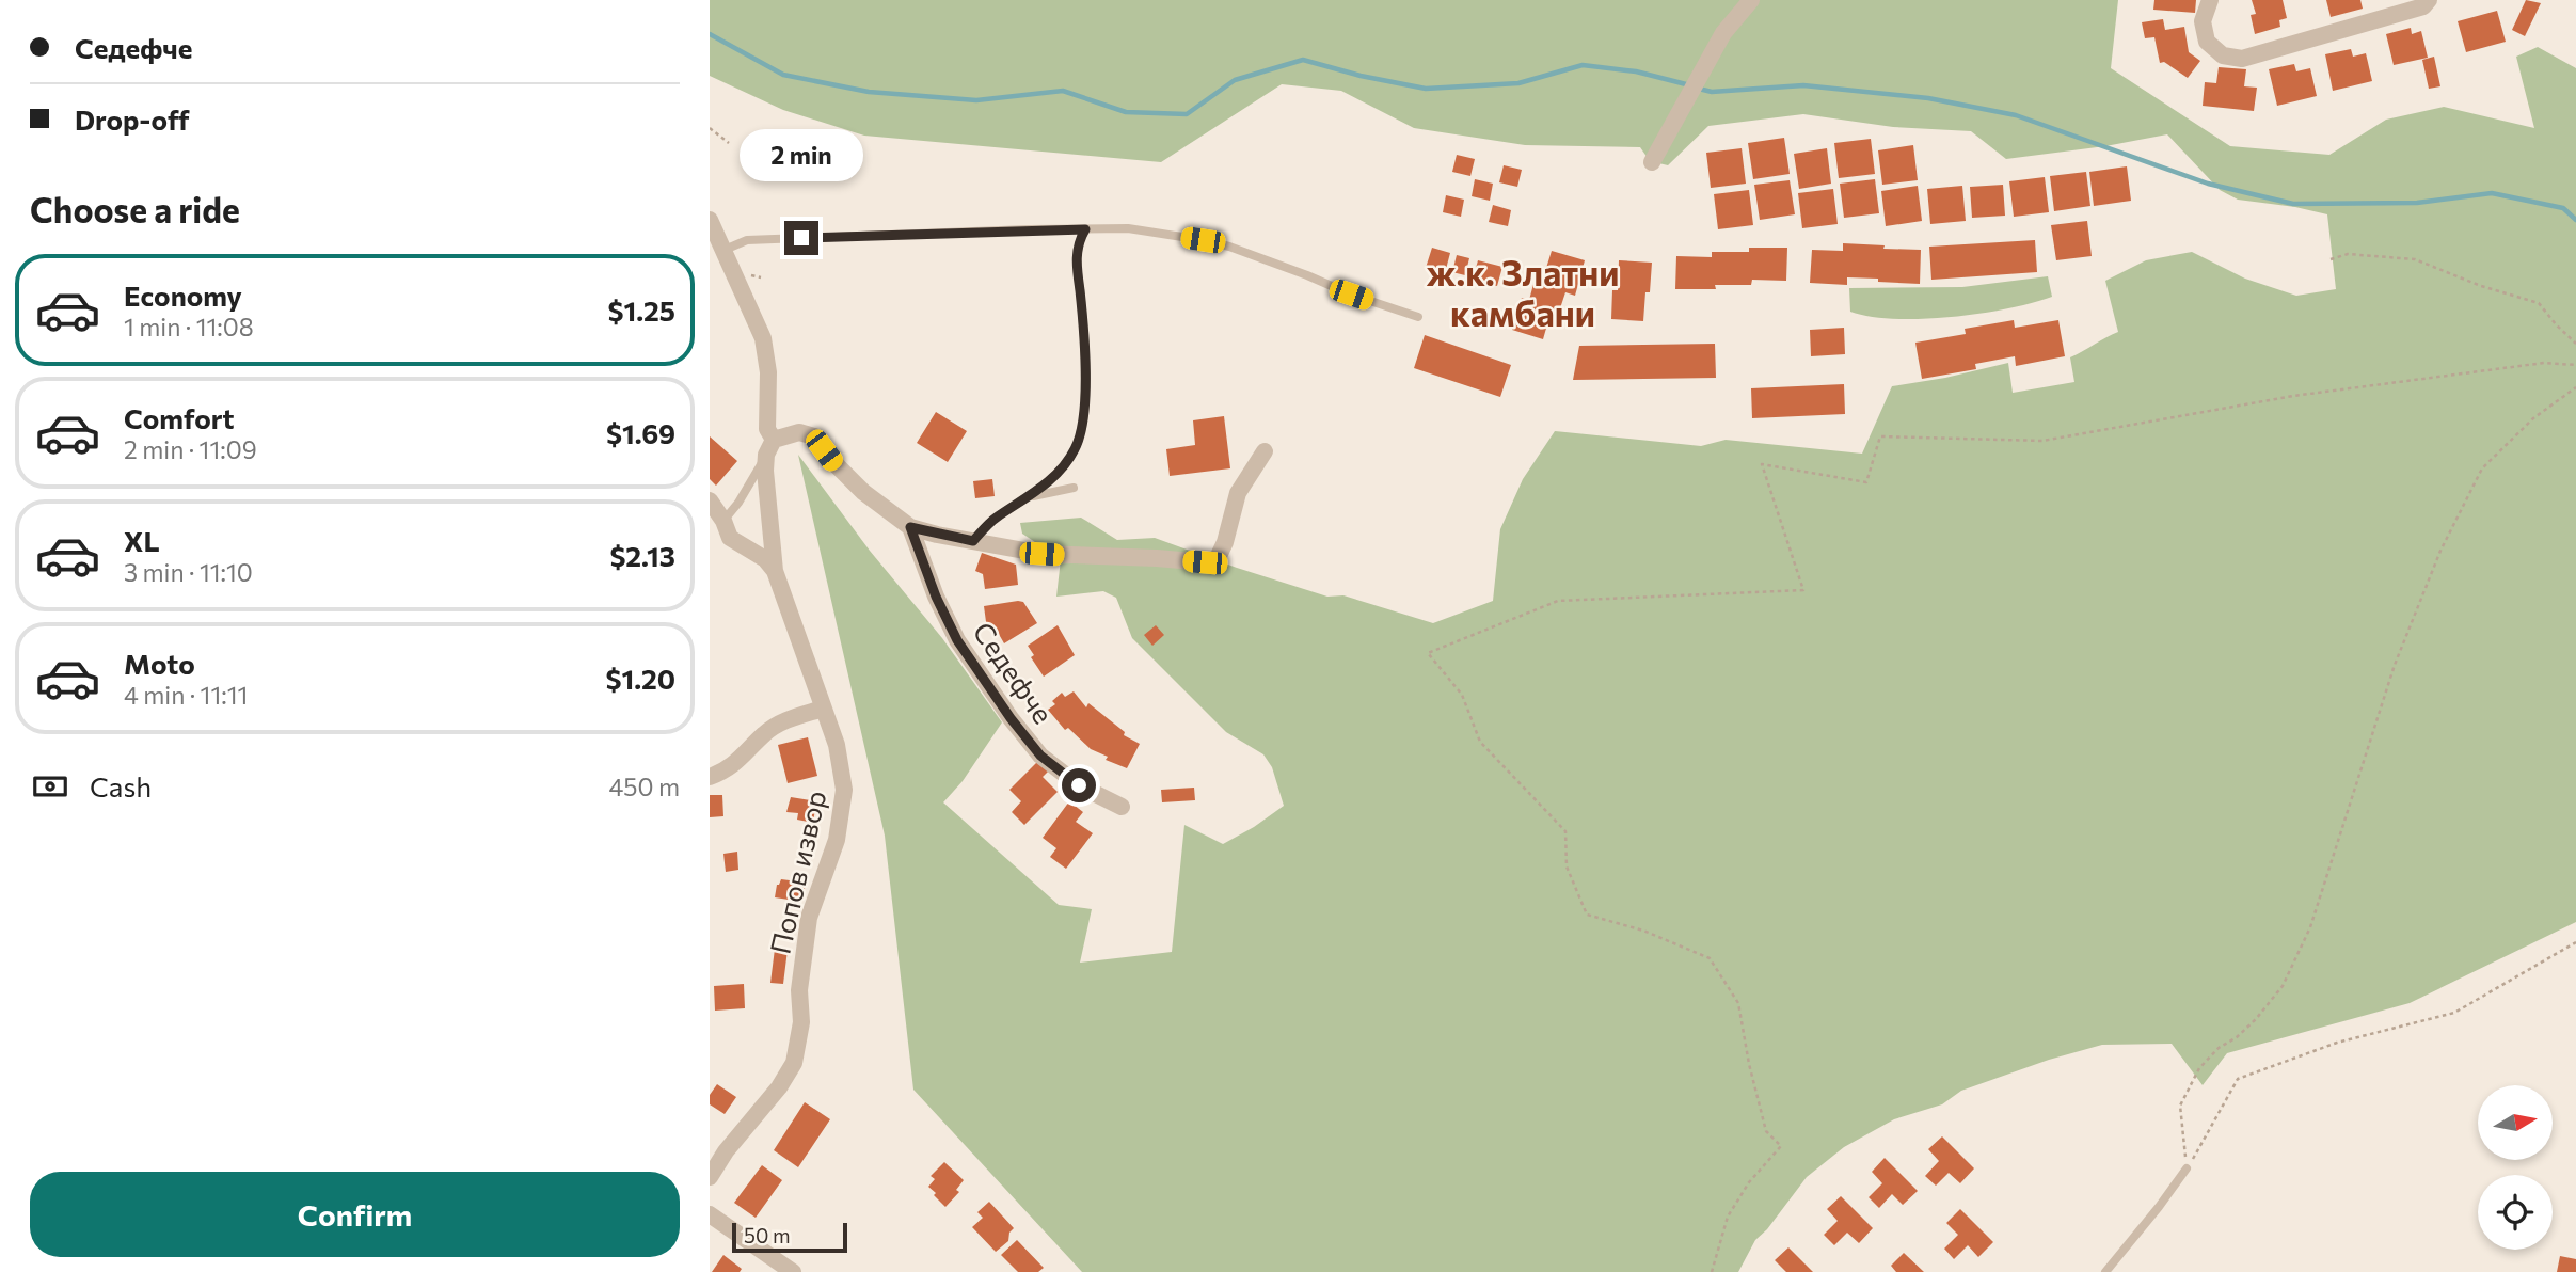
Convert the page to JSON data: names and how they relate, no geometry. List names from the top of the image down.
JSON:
{
  "streets": {
    "street": ["Седефче", "Попов извор"]
  },
  "districts": ["ж.к. Златни камбани"],
  "scale_bar": "50 m",
  "north": "right",
  "page": {
    "banner": ["Седефче", "Drop-off"],
    "bubble": "2 min",
    "heading": "Choose a ride",
    "list": [
      {
        "name": "Economy",
        "note": "1 min · 11:08",
        "value": "$1.25"
      },
      {
        "name": "Comfort",
        "note": "2 min · 11:09",
        "value": "$1.69"
      },
      {
        "name": "XL",
        "note": "3 min · 11:10",
        "value": "$2.13"
      },
      {
        "name": "Moto",
        "note": "4 min · 11:11",
        "value": "$1.20"
      }
    ],
    "pay": ["Cash", "450 m"],
    "buttons": "Confirm",
    "scale": "50 m"
  }
}
